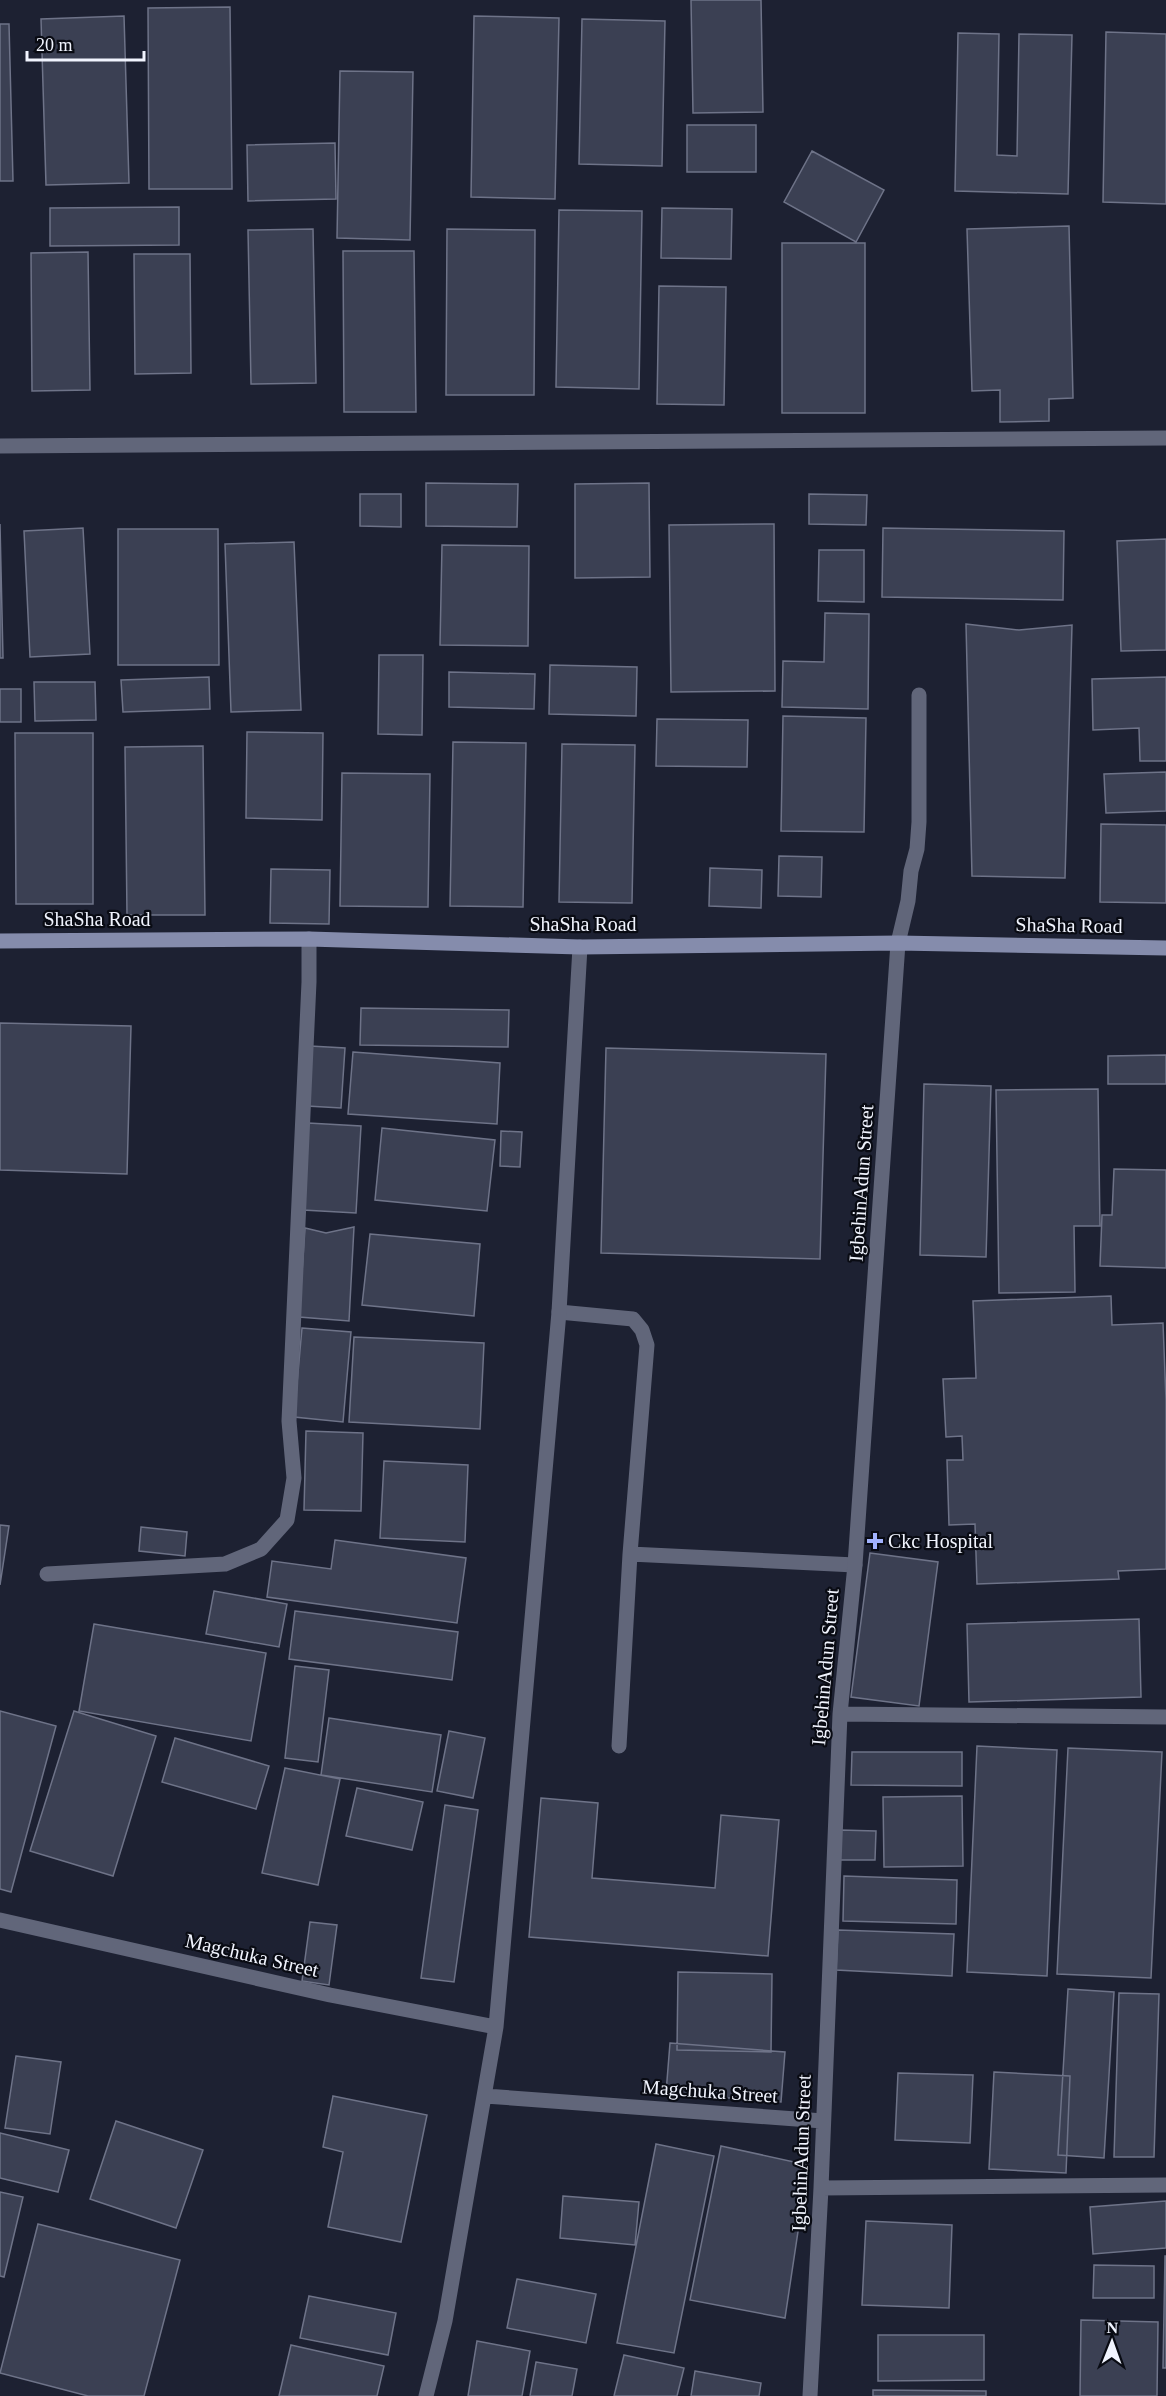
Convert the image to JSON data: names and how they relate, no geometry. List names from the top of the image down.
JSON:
{
  "streets": {
    "street": ["ShaSha Road", "IgbehinAdun Street", "Magchuka Street"]
  },
  "crossings": [
    ["ShaSha Road", "IgbehinAdun Street"],
    ["IgbehinAdun Street", "Magchuka Street"]
  ],
  "places": {
    "health": ["Ckc Hospital"]
  },
  "scale_bar": "20 m",
  "north": "top"
}
